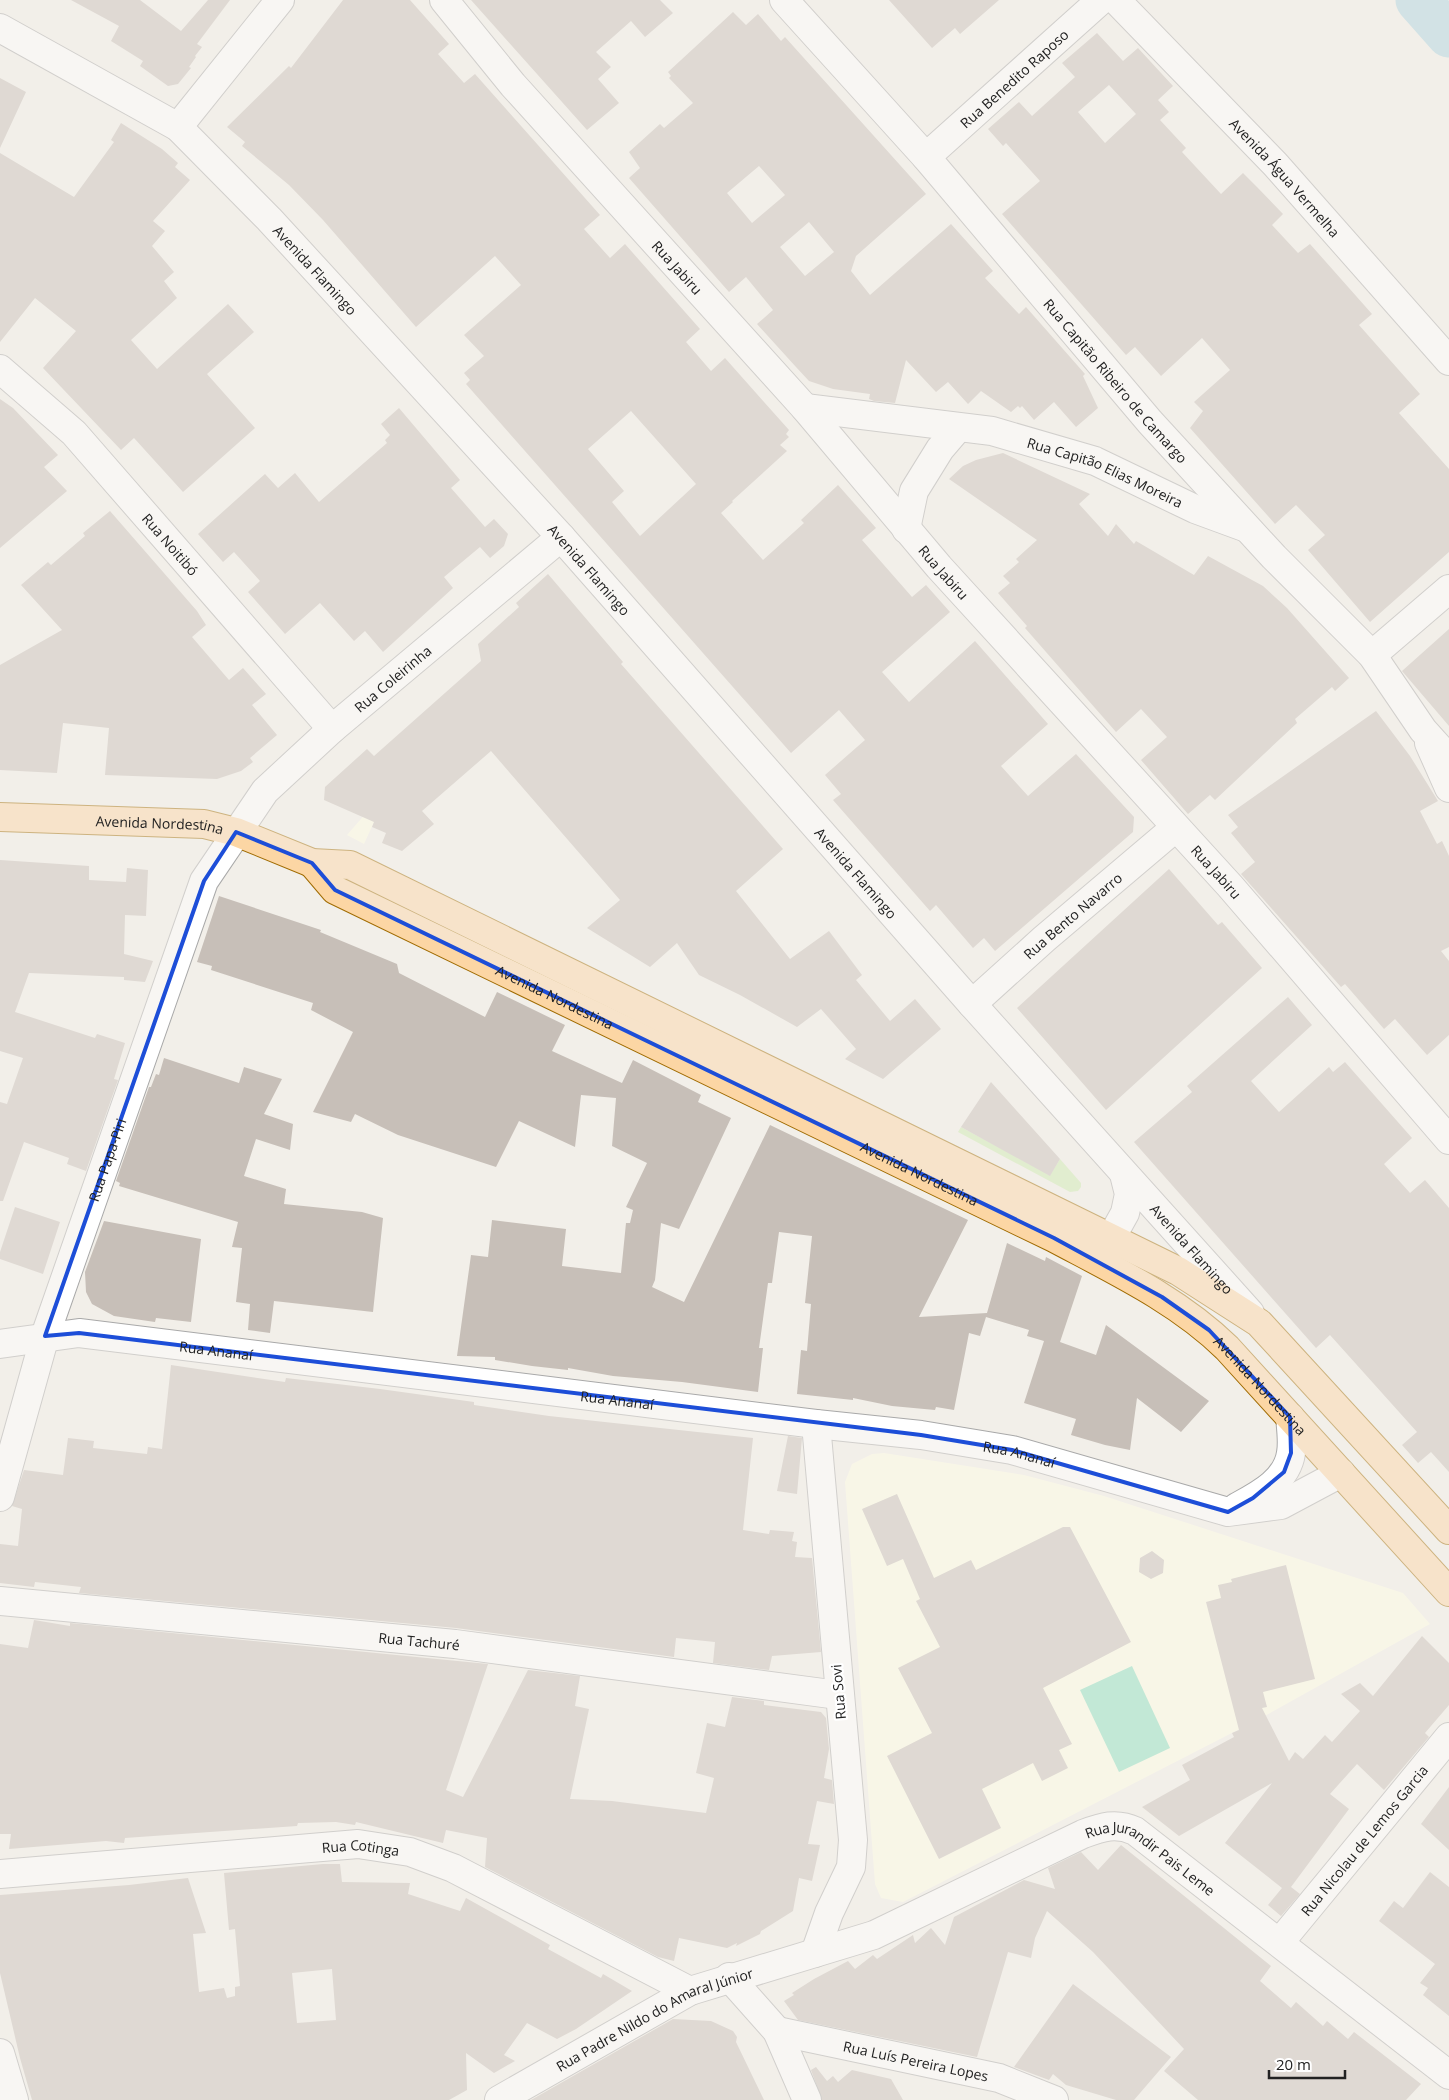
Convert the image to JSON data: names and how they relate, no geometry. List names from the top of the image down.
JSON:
{
  "streets": {
    "main road": ["Avenida Nordestina"],
    "street": [
      "Rua Benedito Raposo",
      "Avenida Água Vermelha",
      "Rua Jabiru",
      "Avenida Flamingo",
      "Rua Capitão Ribeiro de Camargo",
      "Rua Capitão Elias Moreira",
      "Rua Noitibó",
      "Rua Coleirinha",
      "Rua Bento Navarro",
      "Rua Papa-Piri",
      "Rua Ananaí",
      "Rua Tachuré",
      "Rua Sovi",
      "Rua Nicolau de Lemos Garcia",
      "Rua Cotinga",
      "Rua Jurandir Pais Leme",
      "Rua Padre Nildo do Amaral Júnior",
      "Rua Luís Pereira Lopes"
    ]
  },
  "crossings": [
    ["Rua Benedito Raposo", "Rua Capitão Ribeiro de Camargo"],
    ["Rua Jabiru", "Rua Capitão Elias Moreira"],
    ["Rua Jabiru", "Rua Bento Navarro"],
    ["Avenida Flamingo", "Rua Coleirinha"],
    ["Avenida Flamingo", "Avenida Nordestina"],
    ["Avenida Flamingo", "Rua Bento Navarro"],
    ["Rua Capitão Ribeiro de Camargo", "Rua Capitão Elias Moreira"],
    ["Rua Noitibó", "Rua Coleirinha"],
    ["Rua Coleirinha", "Avenida Nordestina"],
    ["Rua Coleirinha", "Rua Papa-Piri"],
    ["Avenida Nordestina", "Rua Papa-Piri"],
    ["Avenida Nordestina", "Rua Ananaí"],
    ["Rua Papa-Piri", "Rua Ananaí"],
    ["Rua Ananaí", "Rua Sovi"],
    ["Rua Tachuré", "Rua Sovi"],
    ["Rua Sovi", "Rua Jurandir Pais Leme"],
    ["Rua Sovi", "Rua Padre Nildo do Amaral Júnior"],
    ["Rua Nicolau de Lemos Garcia", "Rua Jurandir Pais Leme"],
    ["Rua Cotinga", "Rua Padre Nildo do Amaral Júnior"],
    ["Rua Jurandir Pais Leme", "Rua Padre Nildo do Amaral Júnior"]
  ],
  "scale_bar": "20 m"
}
